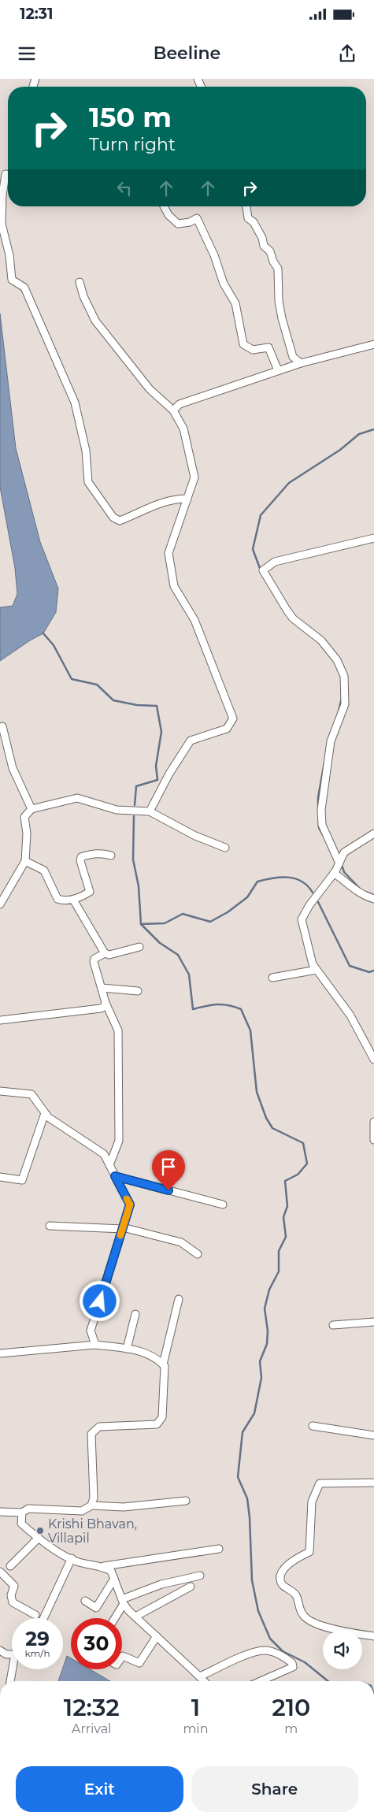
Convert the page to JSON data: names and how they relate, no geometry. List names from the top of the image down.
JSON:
{
  "places": ["Krishi Bhavan, Villapil"],
  "page": {
    "status": "12:31",
    "header": "Beeline",
    "turn": ["150 m", "Turn right"],
    "speed": "29 km/h",
    "limit": "30",
    "eta": [
      "12:32",
      "Arrival",
      "1",
      "min",
      "210",
      "m"
    ],
    "buttons": ["Exit", "Share"]
  }
}
